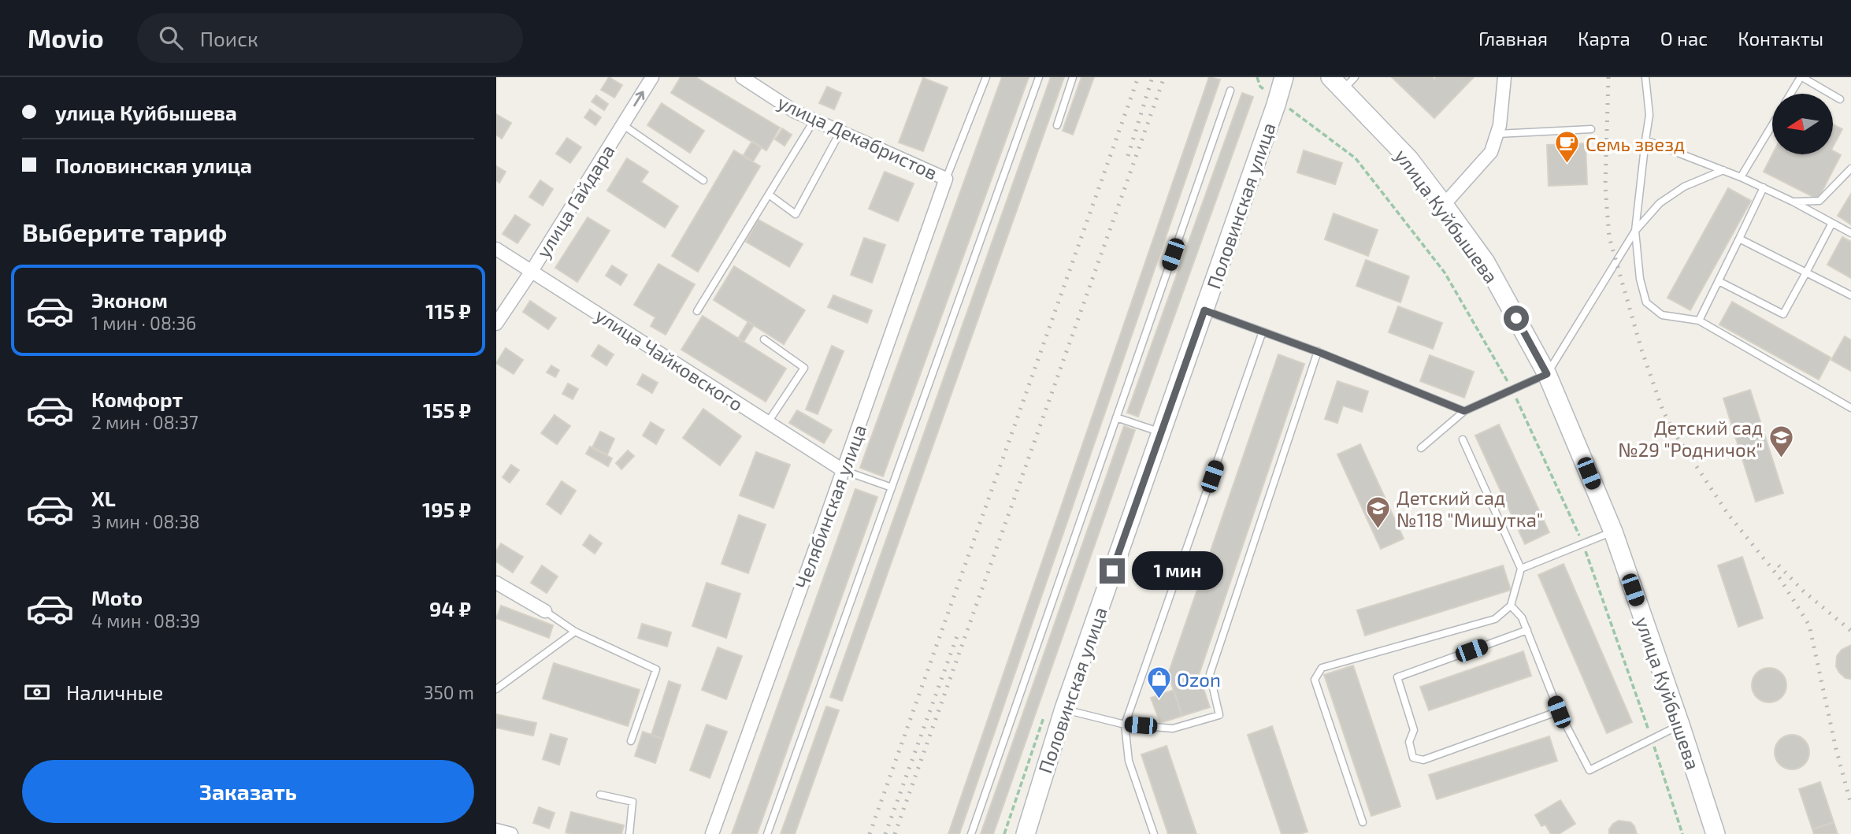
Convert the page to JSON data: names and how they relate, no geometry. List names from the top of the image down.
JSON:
{
  "streets": {
    "main road": ["Половинская улица", "улица Куйбышева"],
    "street": [
      "улица Декабристов",
      "улица Гайдара",
      "улица Чайковского",
      "Челябинская улица"
    ]
  },
  "crossings": [
    ["улица Декабристов", "Челябинская улица"],
    ["улица Гайдара", "улица Чайковского"],
    ["улица Чайковского", "Челябинская улица"]
  ],
  "places": {
    "cafe": ["Семь звезд"],
    "school or university": ["Детский сад №29 \"Родничок\"", "Детский сад №118 \"Мишутка\""],
    "shop": ["Ozon"]
  },
  "north": "left",
  "page": {
    "header": "Movio",
    "search": "Поиск",
    "nav": [
      "Главная",
      "Карта",
      "О нас",
      "Контакты"
    ],
    "banner": ["улица Куйбышева", "Половинская улица"],
    "heading": "Выберите тариф",
    "list": [
      {
        "name": "Эконом",
        "note": "1 мин · 08:36",
        "value": "115 ₽"
      },
      {
        "name": "Комфорт",
        "note": "2 мин · 08:37",
        "value": "155 ₽"
      },
      {
        "name": "XL",
        "note": "3 мин · 08:38",
        "value": "195 ₽"
      },
      {
        "name": "Moto",
        "note": "4 мин · 08:39",
        "value": "94 ₽"
      }
    ],
    "bubble": "1 мин",
    "pay": ["Наличные", "350 m"],
    "buttons": "Заказать"
  }
}
